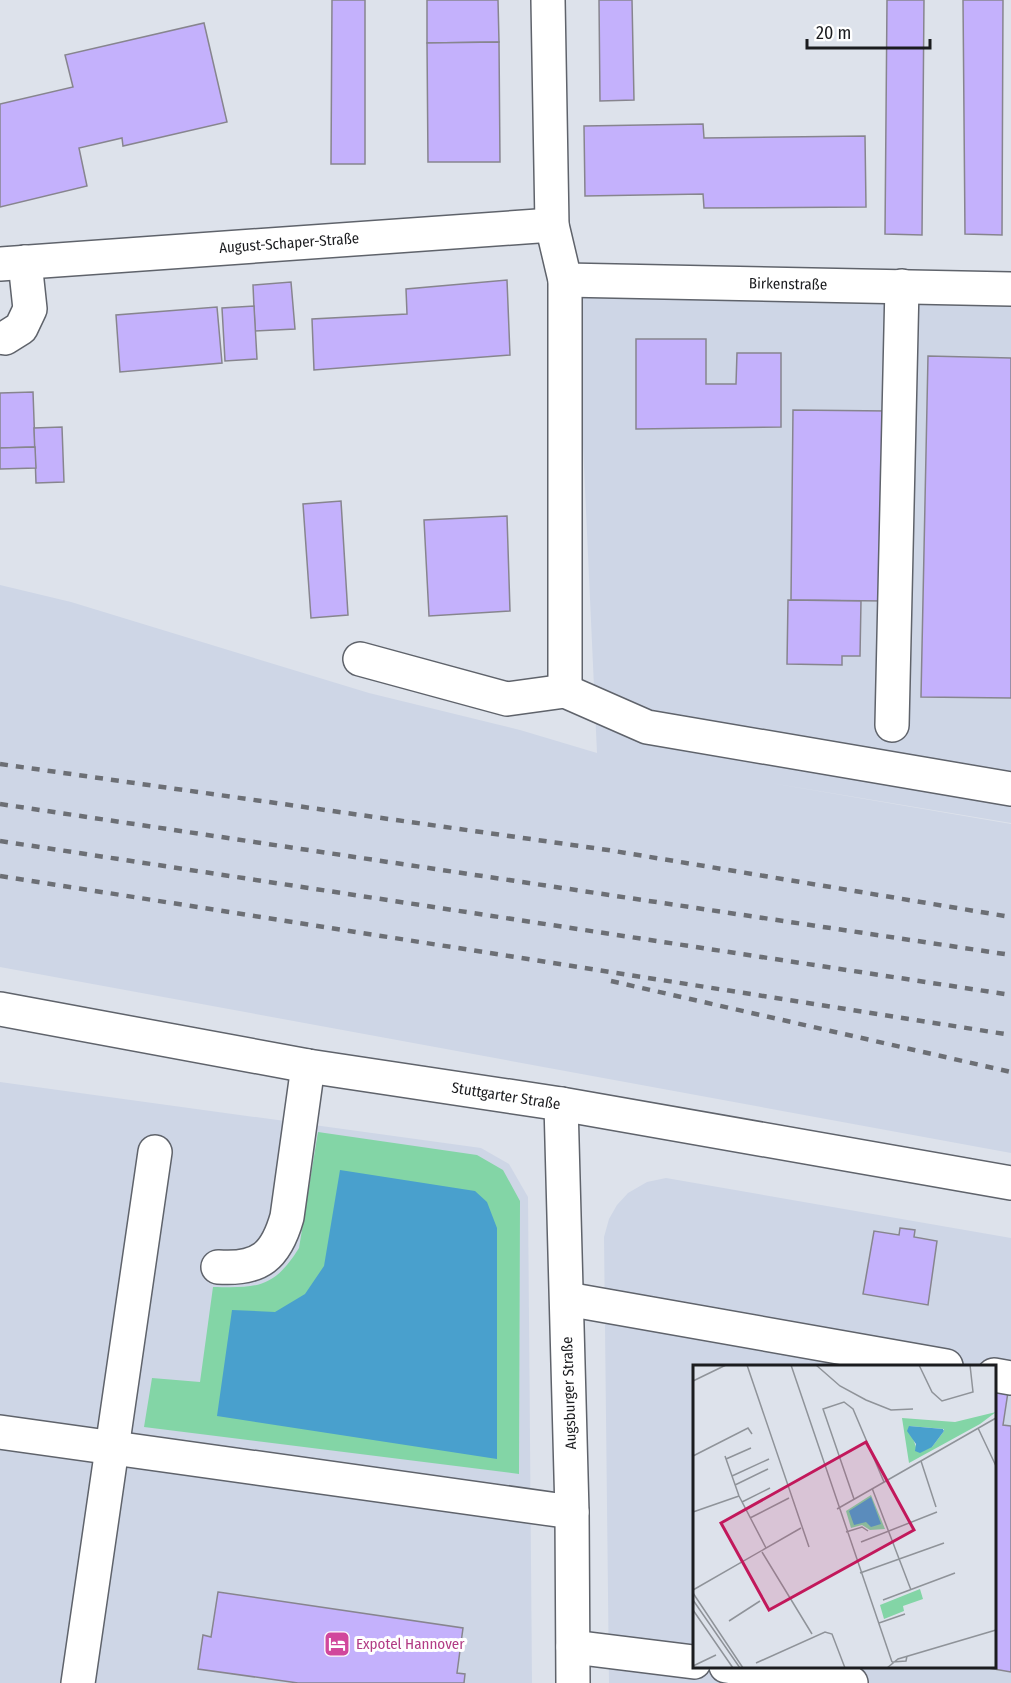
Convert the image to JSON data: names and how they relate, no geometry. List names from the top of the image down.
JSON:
{
  "streets": {
    "street": [
      "August-Schaper-Straße",
      "Birkenstraße",
      "Stuttgarter Straße",
      "Augsburger Straße"
    ]
  },
  "crossings": [
    ["Stuttgarter Straße", "Augsburger Straße"]
  ],
  "places": {
    "hotel": ["Expotel Hannover"]
  },
  "scale_bar": "20 m"
}
